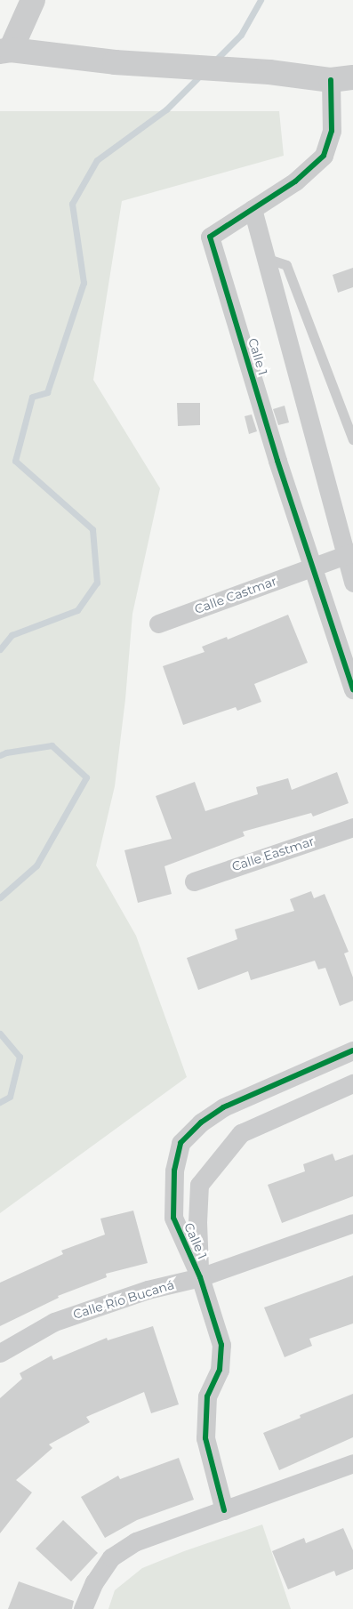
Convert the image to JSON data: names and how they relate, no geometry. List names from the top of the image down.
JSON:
{
  "streets": {
    "street": [
      "Calle 1",
      "Calle Castmar",
      "Calle Eastmar",
      "Calle Río Bucaná"
    ]
  },
  "crossings": [
    ["Calle 1", "Calle Castmar"],
    ["Calle 1", "Calle Río Bucaná"]
  ]
}
